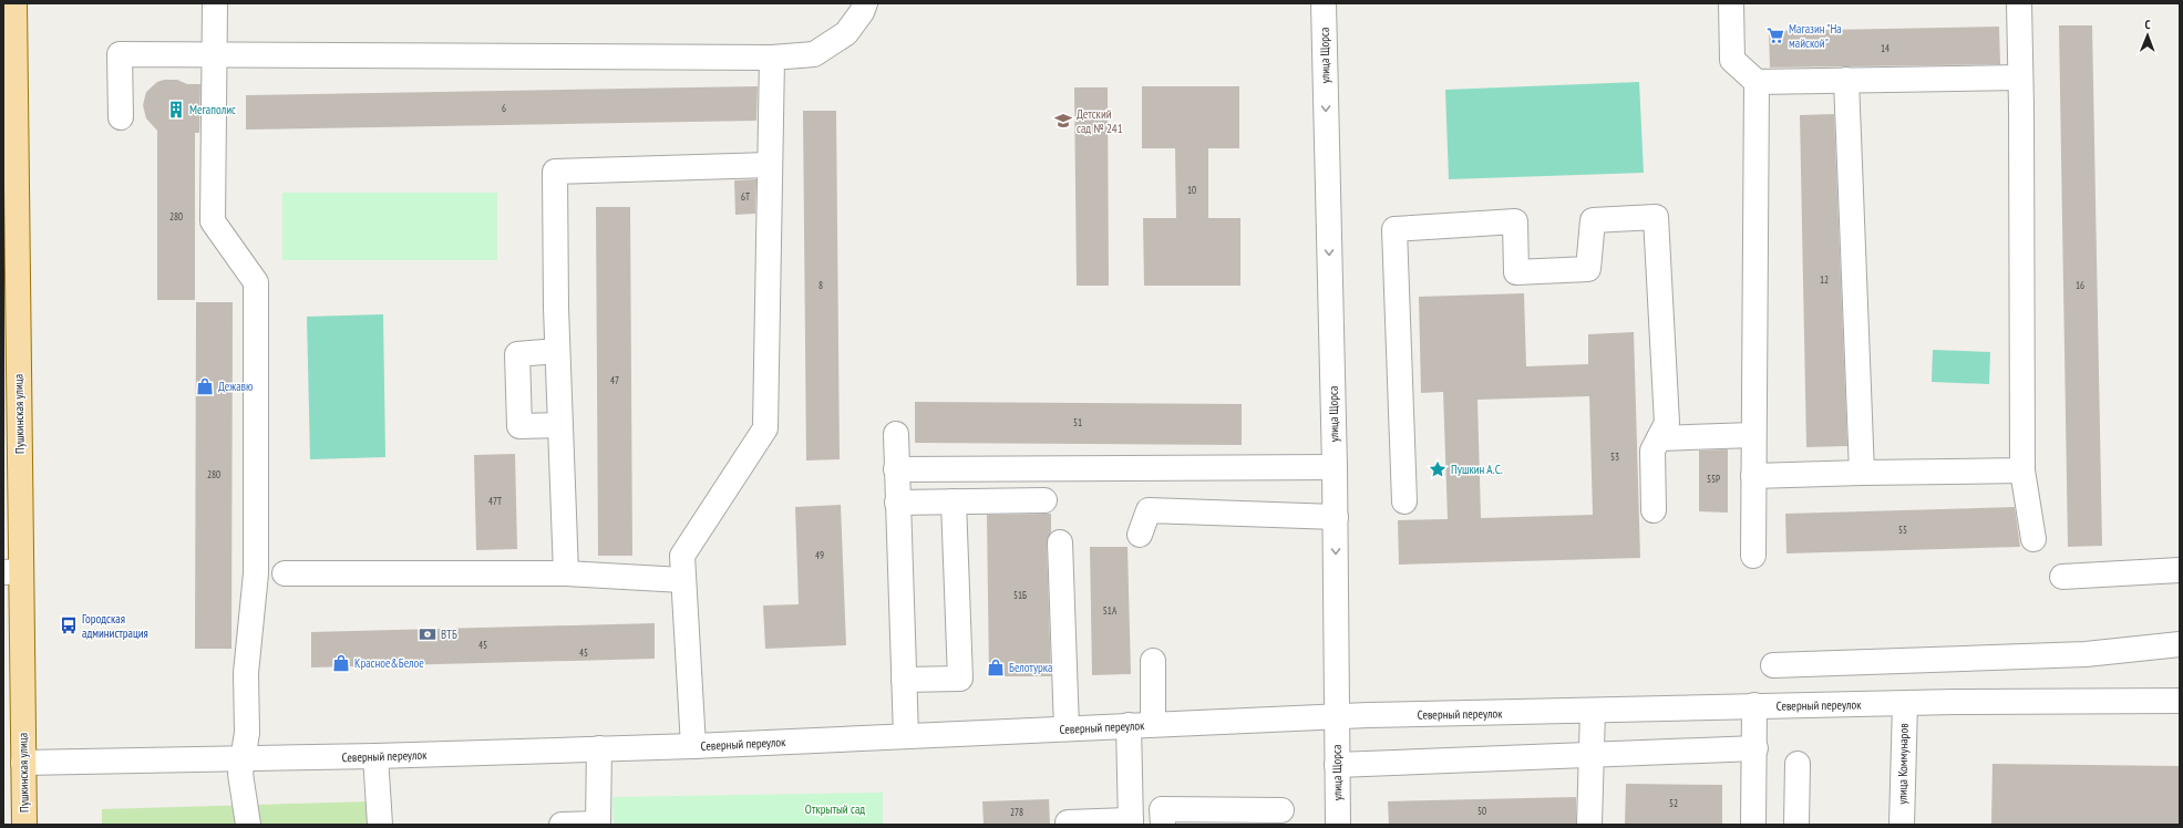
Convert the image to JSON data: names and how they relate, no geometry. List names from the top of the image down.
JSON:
{
  "streets": {
    "main road": ["Пушкинская улица"],
    "street": ["улица Щорса", "Северный переулок", "улица Коммунаров"]
  },
  "crossings": [
    ["улица Щорса", "Северный переулок"],
    ["Пушкинская улица", "Северный переулок"],
    ["Северный переулок", "улица Коммунаров"]
  ],
  "one_way": ["улица Щорса"],
  "parks": ["Открытый сад"],
  "places": {
    "supermarket": ["Магазин \"На майской\""],
    "building": ["Мегаполис"],
    "school or university": ["Детский сад № 241"],
    "shop": ["Дежавю", "Красное&Белое", "Белотурка"],
    "place": ["Пушкин А.С."],
    "bus stop": ["Городская администрация"],
    "bank": ["ВТБ"]
  },
  "house_numbers": [
    "14",
    "6",
    "10",
    "6Т",
    "280",
    "12",
    "8",
    "16",
    "47",
    "51",
    "53",
    "280",
    "55Р",
    "47Т",
    "55",
    "49",
    "51Б",
    "51А",
    "45",
    "45",
    "52",
    "50",
    "278"
  ],
  "north": "top"
}
